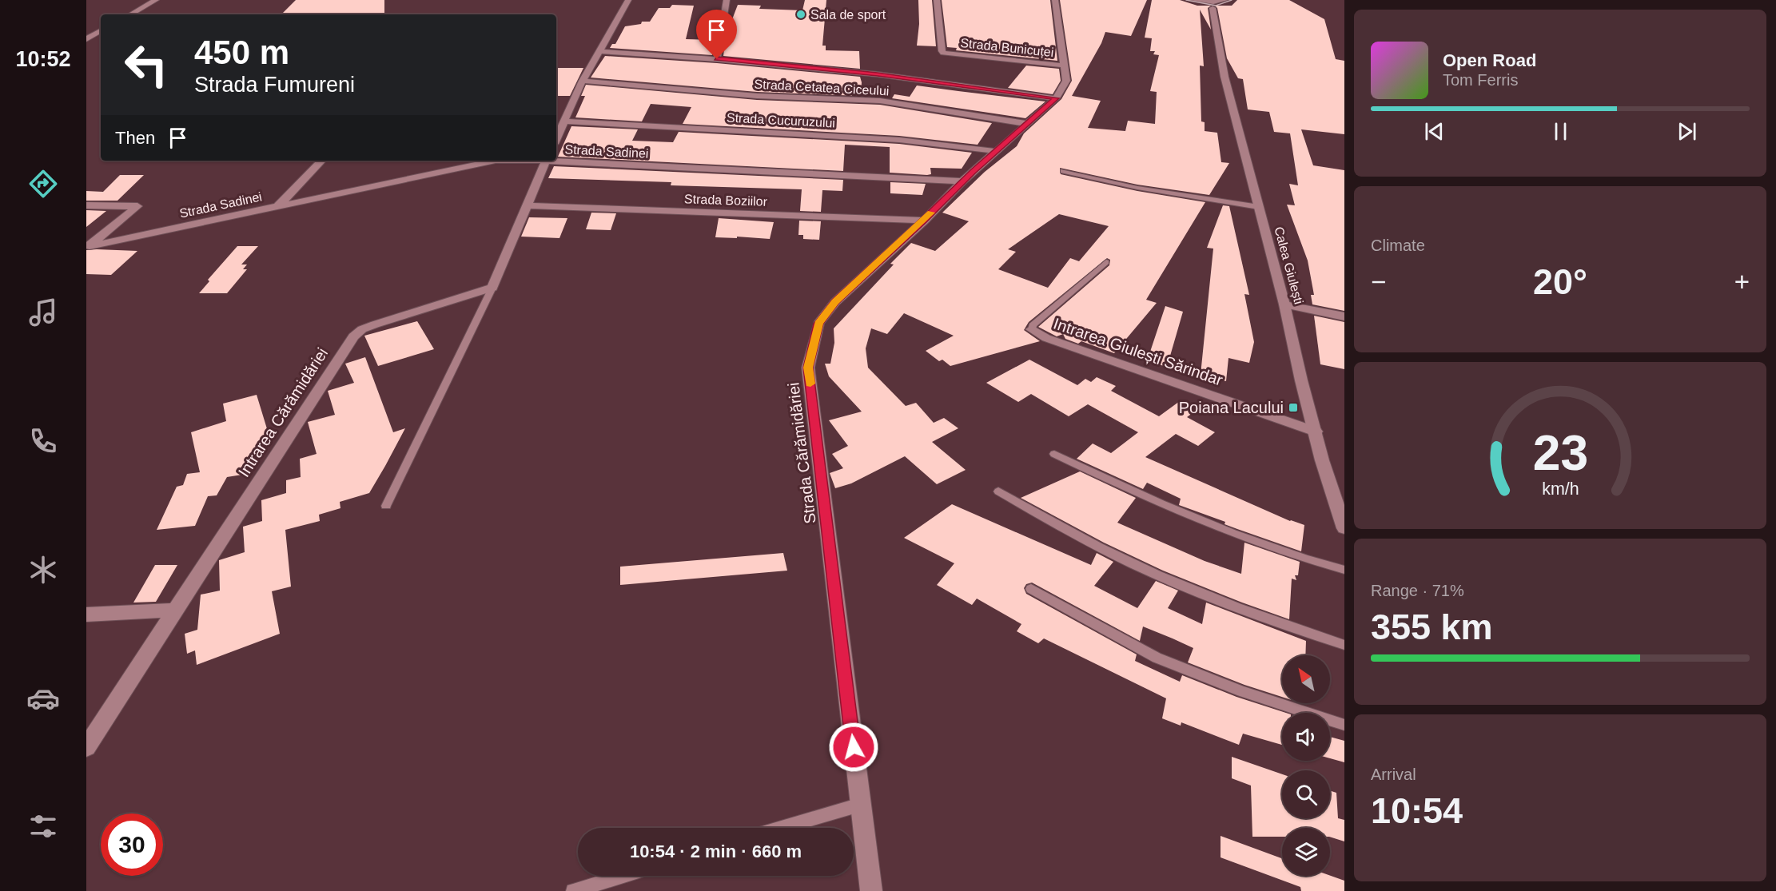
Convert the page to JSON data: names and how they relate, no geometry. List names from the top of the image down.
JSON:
{
  "streets": {
    "street": [
      "Strada Bunicuței",
      "Strada Cetatea Ciceului",
      "Strada Cucuruzului",
      "Strada Sadinei",
      "Strada Boziilor",
      "Calea Giulești",
      "Intrarea Giulești Sărindar",
      "Intrarea Cărămidăriei",
      "Strada Cărămidăriei"
    ]
  },
  "crossings": [
    ["Strada Bunicuței", "Strada Cărămidăriei"],
    ["Strada Cetatea Ciceului", "Strada Cărămidăriei"],
    ["Strada Cucuruzului", "Strada Cărămidăriei"],
    ["Strada Sadinei", "Strada Cărămidăriei"],
    ["Strada Boziilor", "Strada Cărămidăriei"],
    ["Calea Giulești", "Intrarea Giulești Sărindar"]
  ],
  "places": {
    "other": ["Sala de sport"],
    "transit": ["Poiana Lacului"]
  },
  "north": "top left",
  "page": {
    "tabs": "10:52",
    "turn": ["450 m", "Strada Fumureni"],
    "song": ["Open Road", "Tom Ferris"],
    "then": "Then",
    "tile": [
      "Climate",
      ["Range · 71%", "355 km"],
      ["Arrival", "10:54"]
    ],
    "heat": ["−", "20°", "+"],
    "limit": "30",
    "trip": "10:54 · 2 min · 660 m",
    "gauge": ["23", "km/h"]
  }
}
